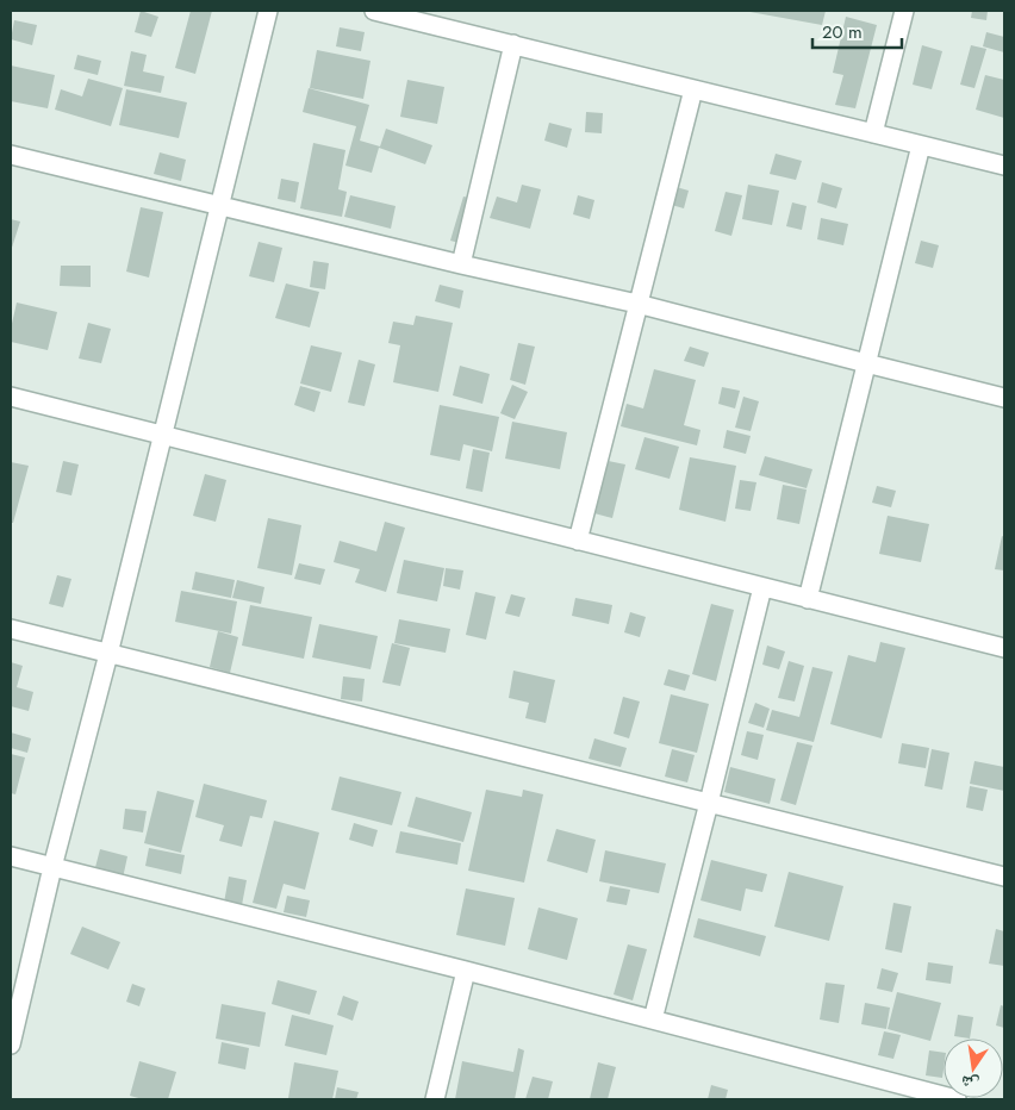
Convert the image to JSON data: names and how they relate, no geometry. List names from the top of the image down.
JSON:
{
  "scale_bar": "20 m",
  "north": "bottom"
}
